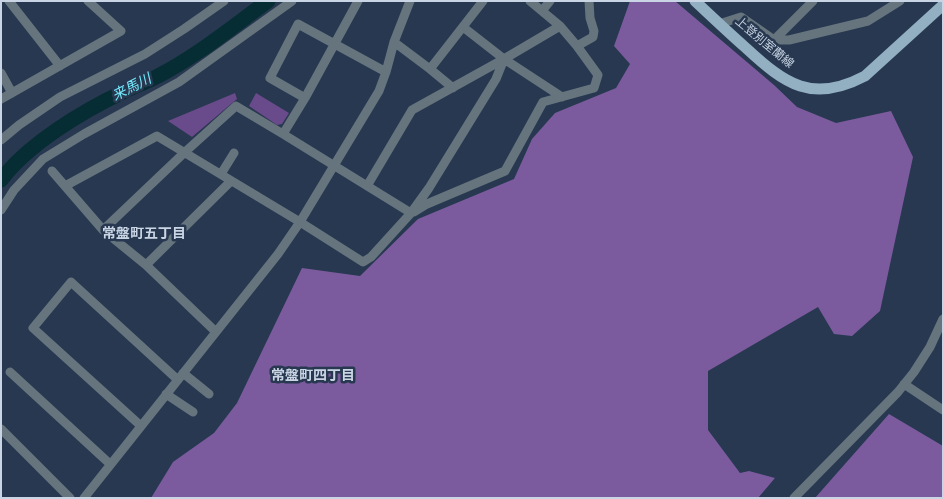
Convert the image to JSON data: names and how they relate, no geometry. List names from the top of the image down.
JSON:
{
  "streets": {
    "main road": ["上登別室蘭線"]
  },
  "districts": ["常盤町五丁目", "常盤町四丁目"],
  "water": ["来馬川"]
}
